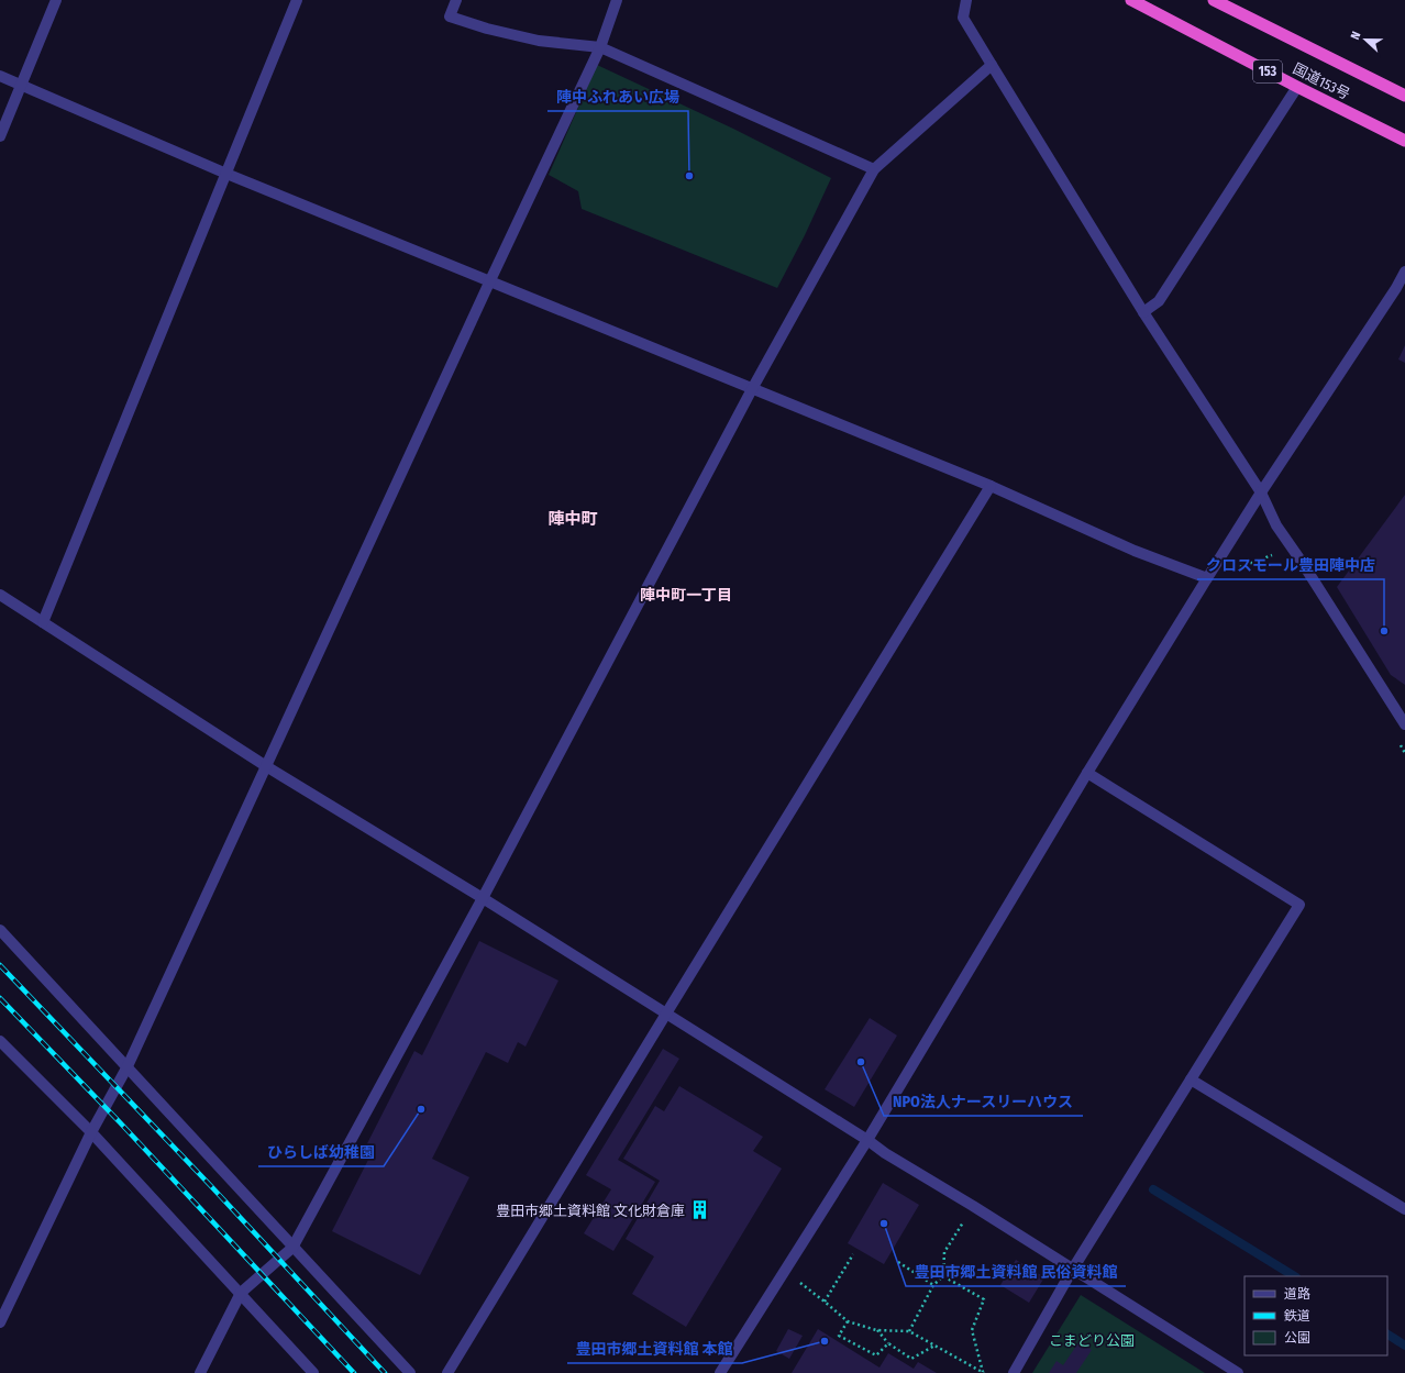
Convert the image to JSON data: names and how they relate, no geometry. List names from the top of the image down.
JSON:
{
  "streets": {
    "highway": ["153", "国道153号"]
  },
  "districts": ["陣中町", "陣中町一丁目"],
  "parks": ["こまどり公園"],
  "places": {
    "other": [
      "陣中ふれあい広場",
      "クロスモール豊田陣中店",
      "NPO法人ナースリーハウス",
      "ひらしば幼稚園",
      "豊田市郷土資料館 民俗資料館",
      "豊田市郷土資料館 本館"
    ],
    "building": ["豊田市郷土資料館 文化財倉庫"]
  },
  "legend": ["道路", "鉄道", "公園"],
  "north": "left"
}
